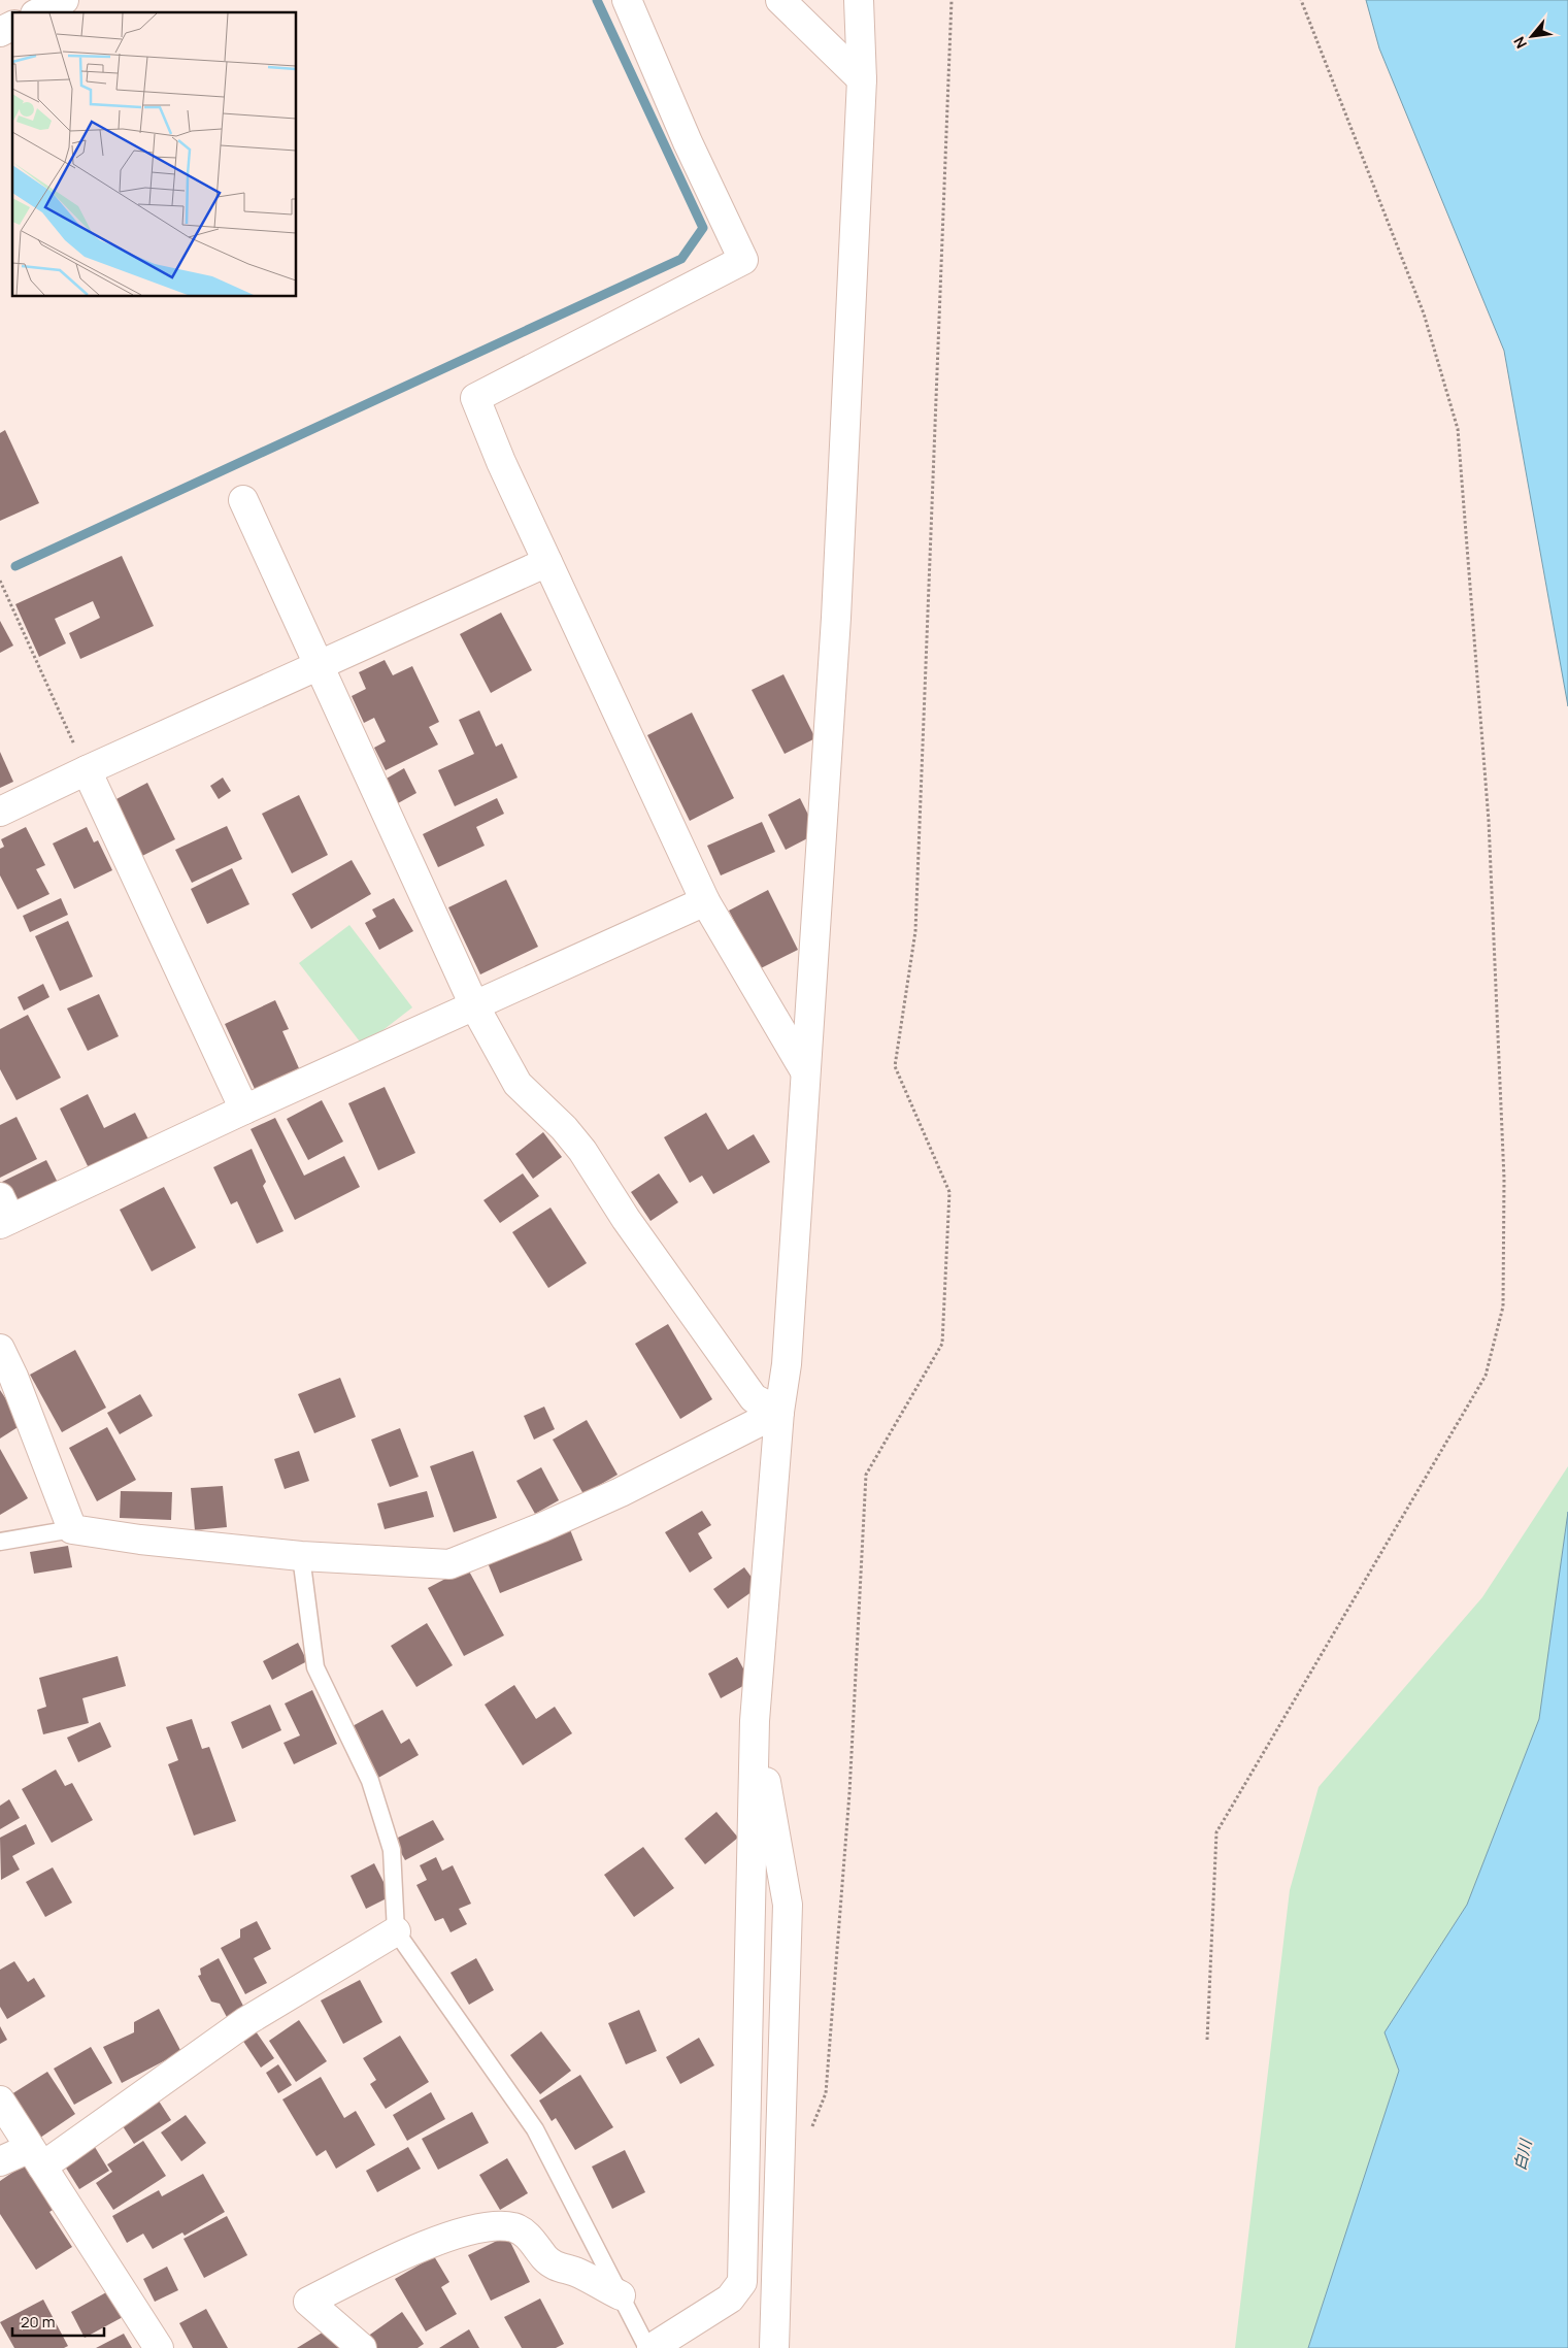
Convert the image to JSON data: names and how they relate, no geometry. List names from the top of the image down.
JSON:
{
  "water": ["白川"],
  "scale_bar": "20 m",
  "north": "bottom left"
}
